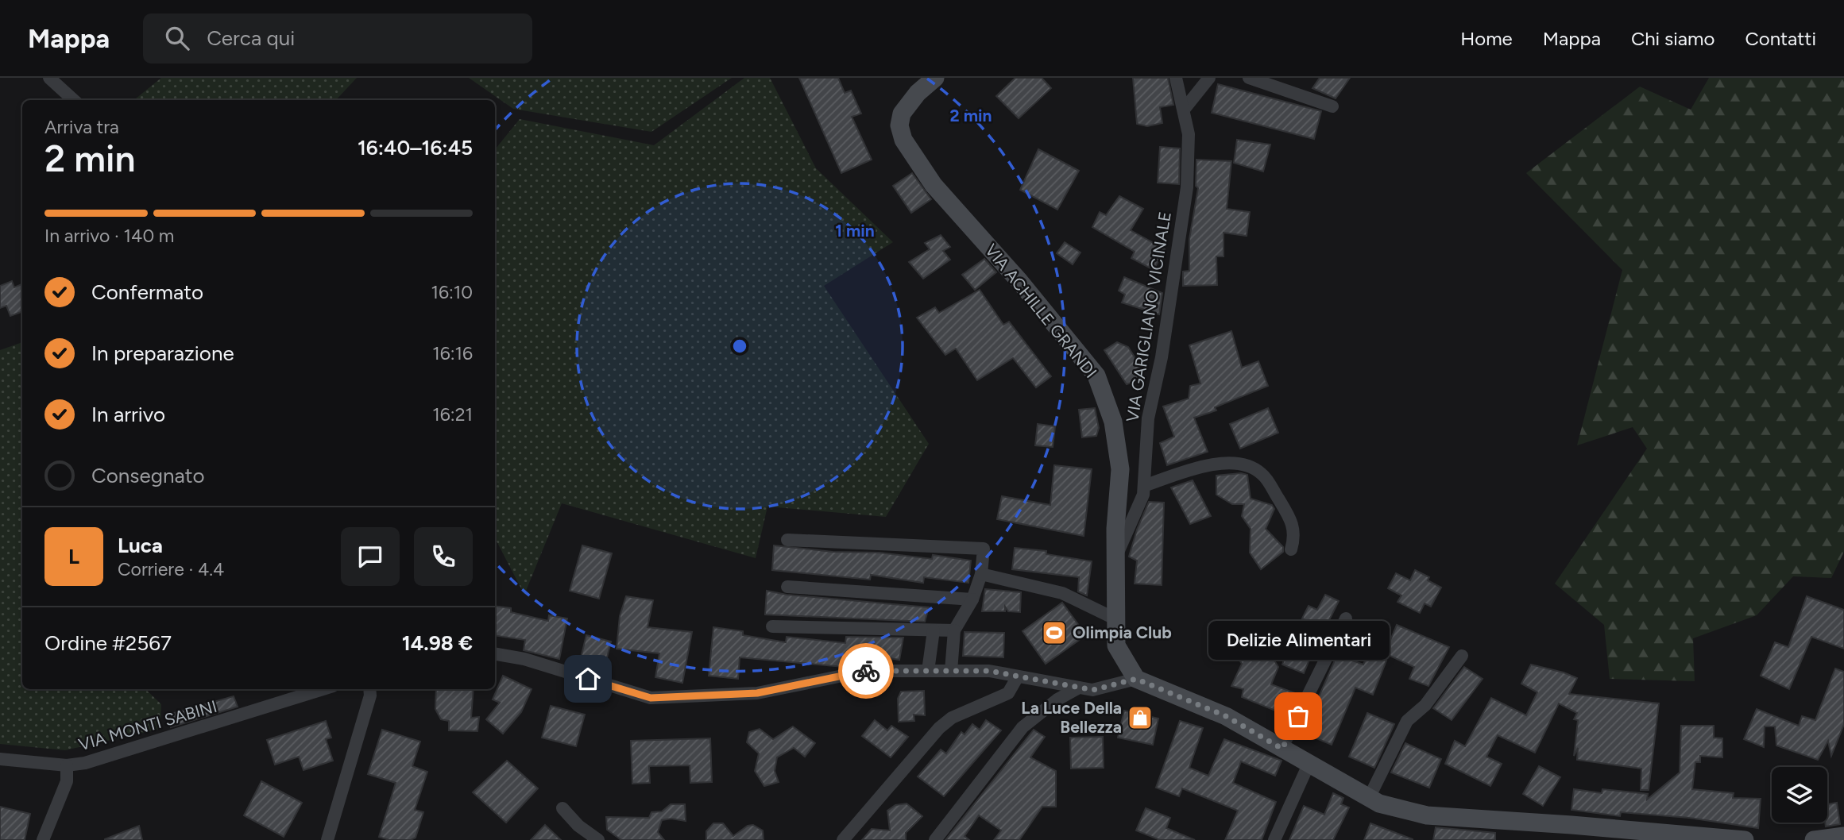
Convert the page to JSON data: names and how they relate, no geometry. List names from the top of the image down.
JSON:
{
  "streets": {
    "main road": ["VIA ACHILLE GRANDI"],
    "street": ["VIA GARIGLIANO VICINALE", "VIA MONTI SABINI"]
  },
  "crossings": [
    ["VIA ACHILLE GRANDI", "VIA GARIGLIANO VICINALE"]
  ],
  "places": {
    "sports": ["Olimpia Club"],
    "other": ["Delizie Alimentari"],
    "shop": ["La Luce Della Bellezza"]
  },
  "page": {
    "header": "Mappa",
    "search": "Cerca qui",
    "nav": [
      "Home",
      "Mappa",
      "Chi siamo",
      "Contatti"
    ],
    "heading": ["2 min", "Arriva tra", "16:40–16:45"],
    "panel": [
      "Luca",
      "Corriere · 4.4",
      "Ordine #2567",
      "14.98 €"
    ],
    "bar": "In arrivo · 140 m",
    "list": [
      ["Confermato", "16:10"],
      ["In preparazione", "16:16"],
      ["In arrivo", "16:21"],
      "Consegnato"
    ],
    "round": "L",
    "bubble": "Delizie Alimentari"
  },
  "rings": ["2 min", "1 min"]
}
